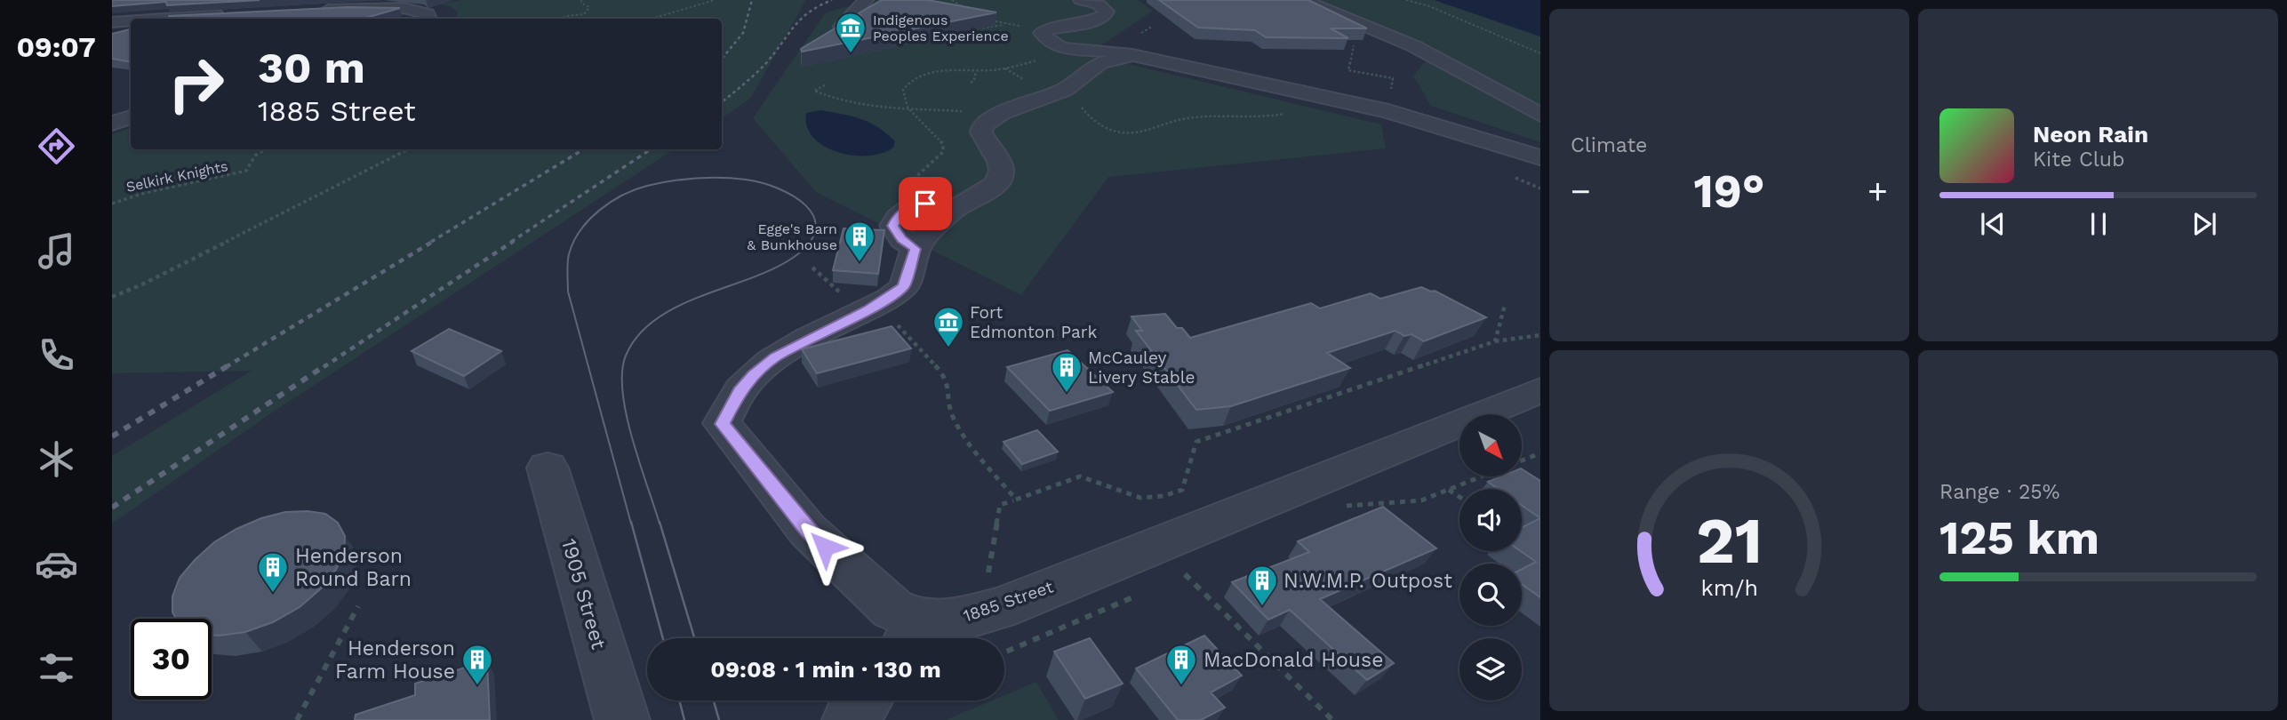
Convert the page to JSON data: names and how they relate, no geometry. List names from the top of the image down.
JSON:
{
  "streets": {
    "street": ["1905 Street", "1885 Street"],
    "path": ["Selkirk Knights"]
  },
  "places": {
    "museum": ["Indigenous Peoples Experience", "Fort Edmonton Park"],
    "building": [
      "Egge's Barn & Bunkhouse",
      "McCauley Livery Stable",
      "Henderson Round Barn",
      "N.W.M.P. Outpost",
      "Henderson Farm House",
      "MacDonald House"
    ]
  },
  "north": "bottom right",
  "page": {
    "tabs": "09:07",
    "tile": [
      "Climate",
      ["Range · 25%", "125 km"]
    ],
    "turn": ["30 m", "1885 Street"],
    "song": ["Neon Rain", "Kite Club"],
    "heat": ["−", "19°", "+"],
    "limit": "30",
    "trip": "09:08 · 1 min · 130 m",
    "gauge": ["21", "km/h"]
  }
}
